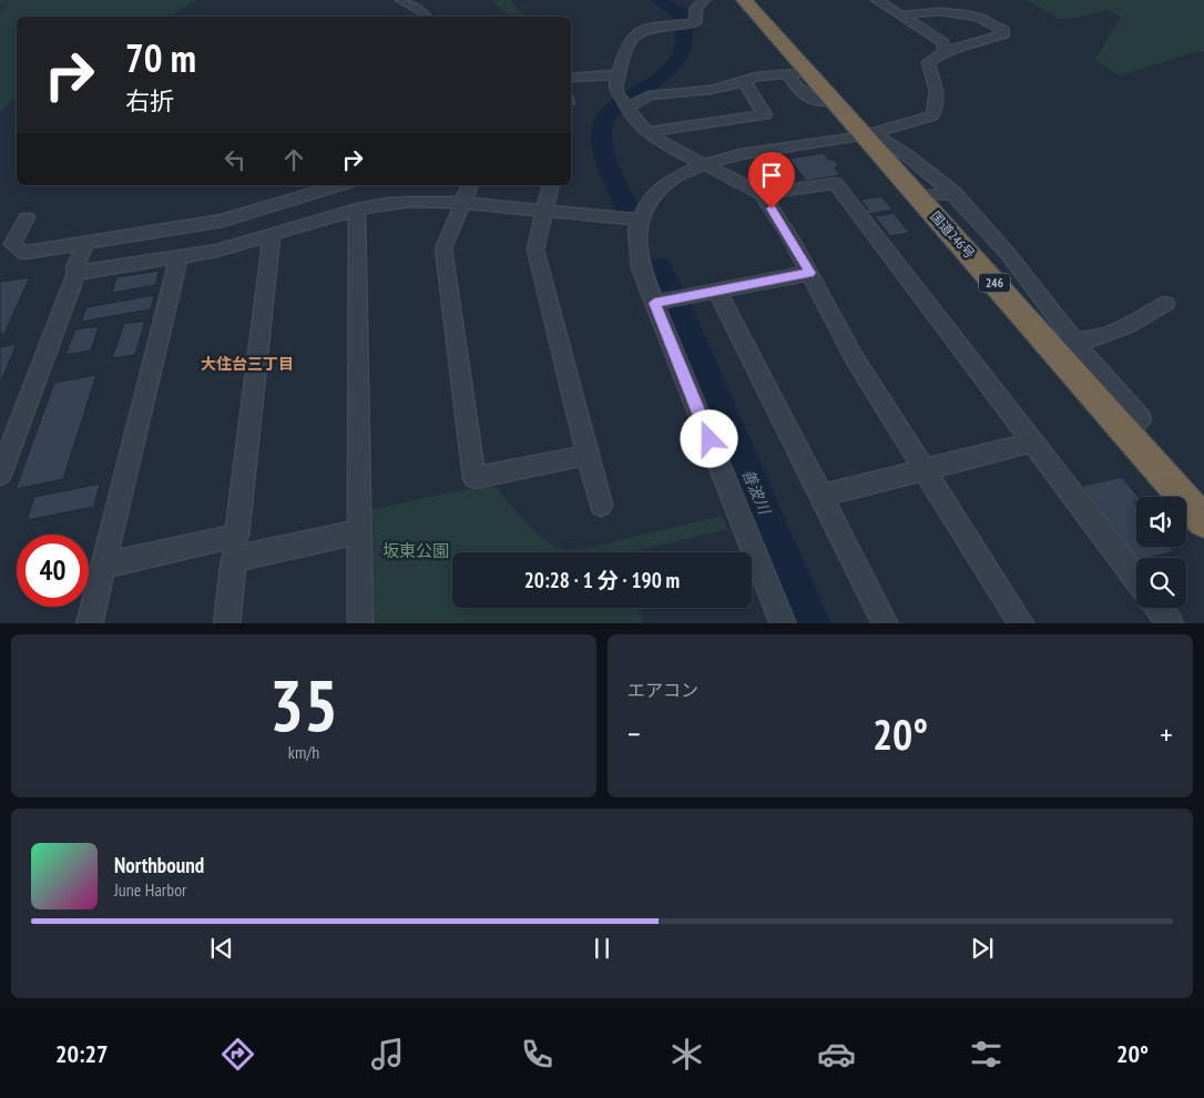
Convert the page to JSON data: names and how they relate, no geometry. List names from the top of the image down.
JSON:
{
  "streets": {
    "highway": ["国道246号", "246"]
  },
  "districts": ["大住台三丁目"],
  "water": ["善波川"],
  "parks": ["坂東公園"],
  "page": {
    "turn": ["70 m", "右折"],
    "limit": "40",
    "trip": "20:28 · 1 分 · 190 m",
    "tile": [
      ["35", "km/h"],
      "エアコン"
    ],
    "heat": ["−", "20°", "+"],
    "song": ["Northbound", "June Harbor"],
    "tabs": ["20:27", "20°"]
  }
}
